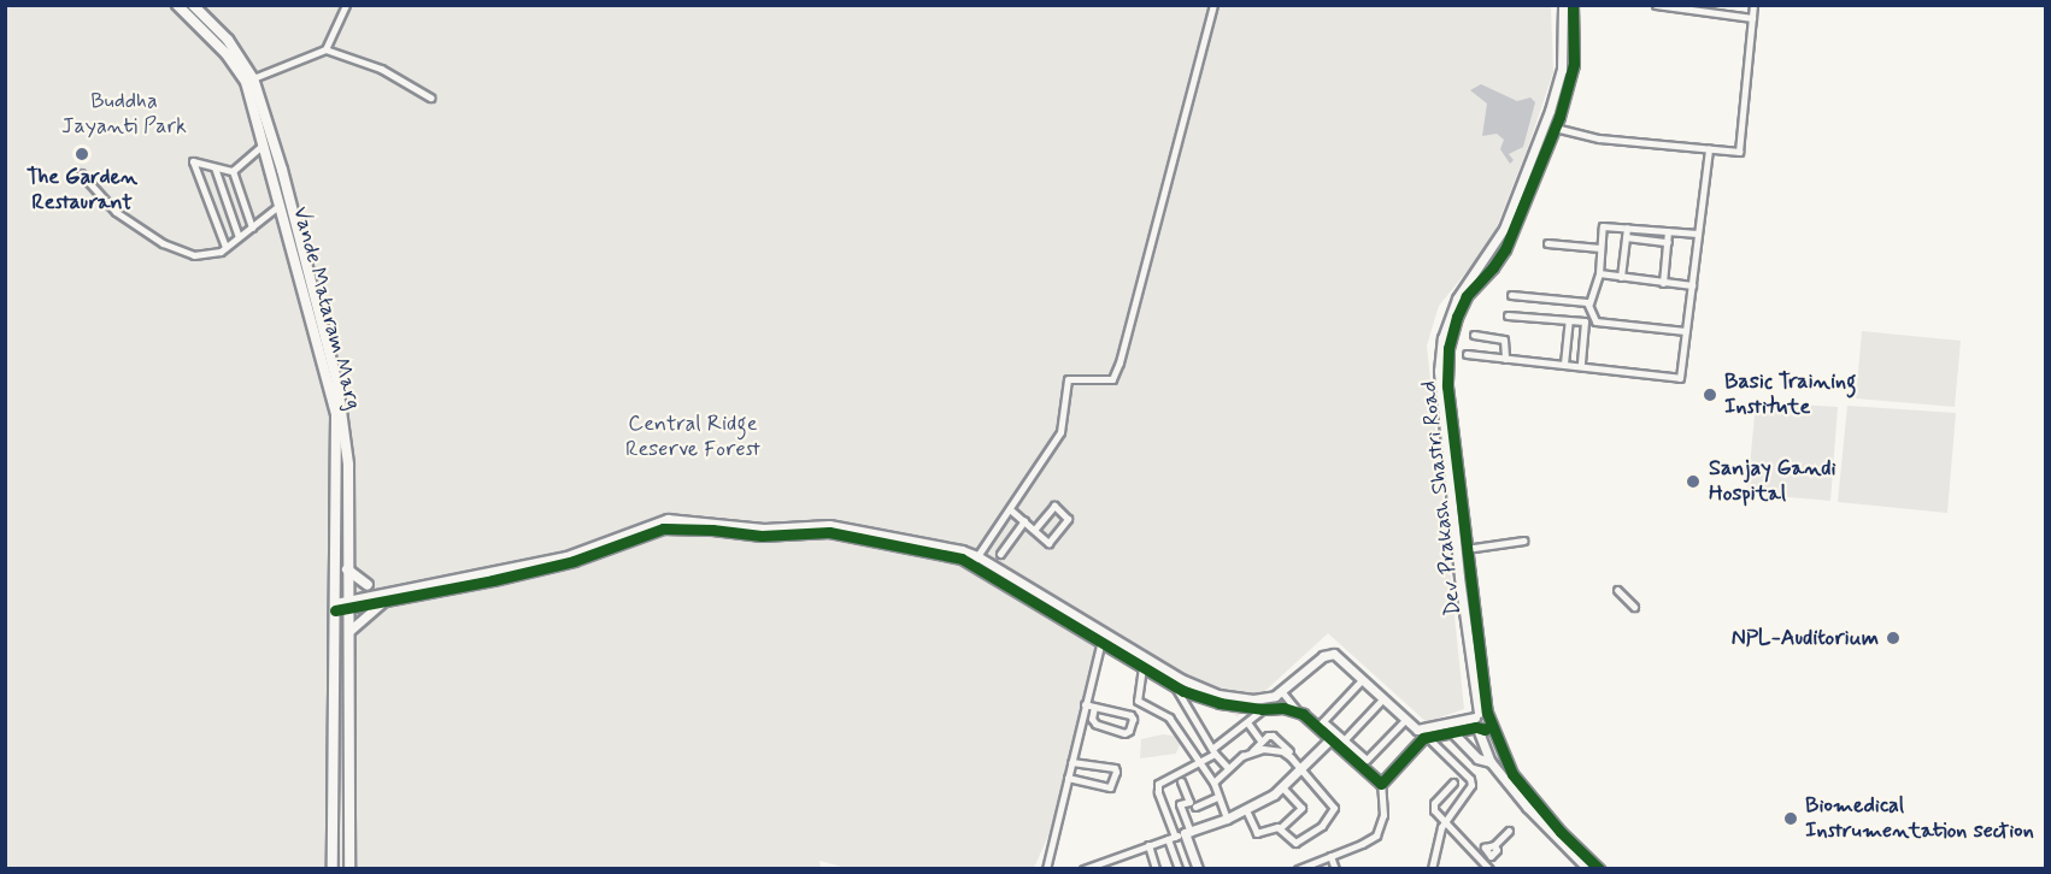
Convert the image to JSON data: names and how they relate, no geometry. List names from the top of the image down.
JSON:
{
  "streets": {
    "main road": ["Vande Mataram Marg"],
    "street": ["Dev Prakash Shastri Road"]
  },
  "parks": ["Buddha Jayanti Park", "Central Ridge Reserve Forest"],
  "places": [
    "The Garden Restaurant",
    "Basic Training Institute",
    "Sanjay Gandi Hospital",
    "NPL-Auditorium",
    "Biomedical Instrumentation section"
  ]
}
